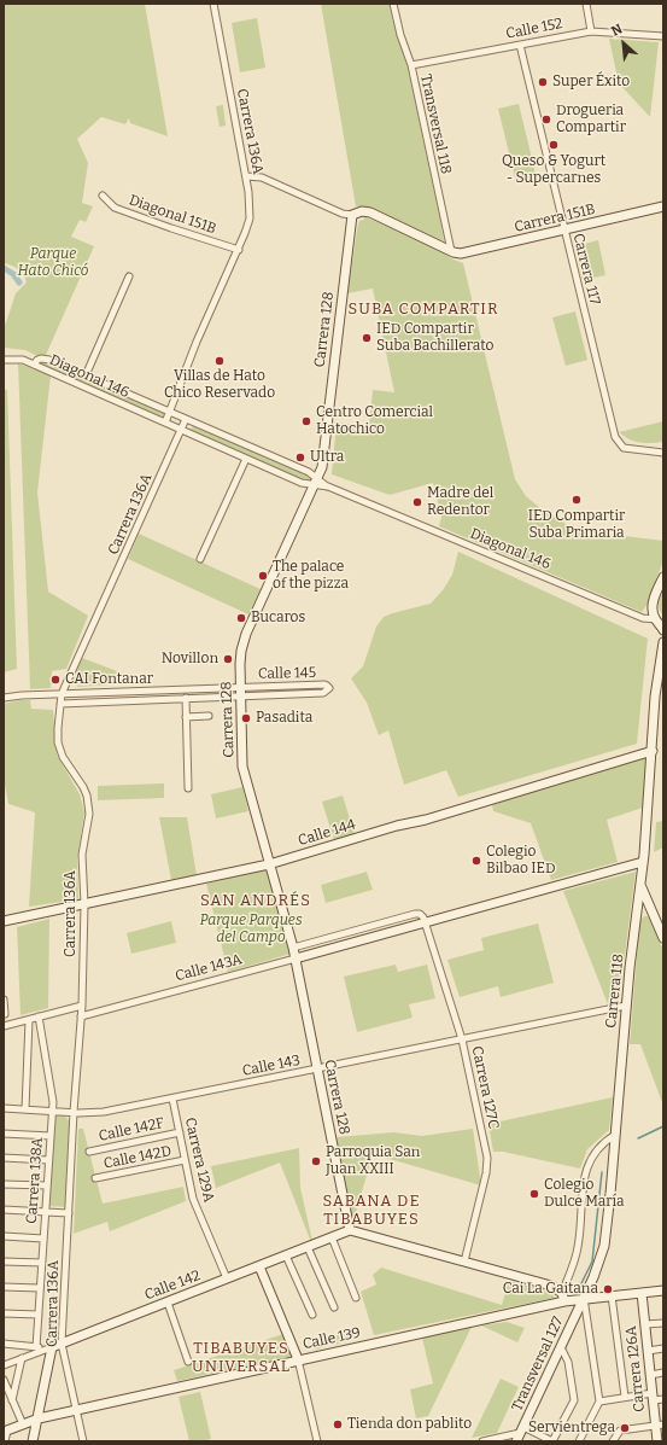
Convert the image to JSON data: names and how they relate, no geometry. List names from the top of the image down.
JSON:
{
  "streets": {
    "street": [
      "Calle 152",
      "Transversal 118",
      "Carrera 136A",
      "Diagonal 151B",
      "Carrera 151B",
      "Carrera 117",
      "Carrera 128",
      "Diagonal 146",
      "Calle 145",
      "Calle 144",
      "Calle 143A",
      "Carrera 118",
      "Calle 143",
      "Carrera 127C",
      "Calle 142F",
      "Calle 142D",
      "Carrera 129A",
      "Carrera 138A",
      "Calle 142",
      "Calle 139",
      "Transversal 127",
      "Carrera 126A"
    ]
  },
  "crossings": [
    ["Calle 152", "Transversal 118"],
    ["Calle 152", "Carrera 117"],
    ["Transversal 118", "Carrera 151B"],
    ["Carrera 136A", "Diagonal 151B"],
    ["Carrera 136A", "Diagonal 146"],
    ["Carrera 136A", "Calle 145"],
    ["Carrera 136A", "Calle 144"],
    ["Carrera 136A", "Calle 143A"],
    ["Carrera 136A", "Calle 143"],
    ["Carrera 136A", "Calle 142"],
    ["Carrera 136A", "Calle 139"],
    ["Carrera 151B", "Carrera 117"],
    ["Carrera 128", "Diagonal 146"],
    ["Carrera 128", "Calle 145"],
    ["Carrera 128", "Calle 144"],
    ["Carrera 128", "Calle 143A"],
    ["Carrera 128", "Calle 143"],
    ["Carrera 128", "Calle 142"],
    ["Calle 144", "Carrera 118"],
    ["Calle 143A", "Carrera 118"],
    ["Calle 143A", "Carrera 127C"],
    ["Carrera 118", "Calle 143"],
    ["Carrera 118", "Calle 139"],
    ["Carrera 118", "Transversal 127"],
    ["Calle 143", "Carrera 127C"],
    ["Calle 143", "Carrera 129A"],
    ["Calle 143", "Carrera 138A"],
    ["Calle 142F", "Carrera 129A"],
    ["Calle 142D", "Carrera 129A"],
    ["Carrera 129A", "Calle 142"],
    ["Calle 139", "Transversal 127"],
    ["Calle 139", "Carrera 126A"]
  ],
  "districts": [
    "SUBA COMPARTIR",
    "SAN ANDRÉS",
    "SABANA DE TIBABUYES",
    "TIBABUYES UNIVERSAL"
  ],
  "parks": ["Parque Hato Chicó", "Parque Parques del Campo"],
  "places": [
    "Super Éxito",
    "Drogueria Compartir",
    "Queso & Yogurt - Supercarnes",
    "IED Compartir Suba Bachillerato",
    "Villas de Hato Chico Reservado",
    "Centro Comercial Hatochico",
    "Ultra",
    "IED Compartir Suba Primaria",
    "Madre del Redentor",
    "The palace of the pizza",
    "Bucaros",
    "Novillon",
    "CAI Fontanar",
    "Pasadita",
    "Colegio Bilbao IED",
    "Parroquia San Juan XXIII",
    "Colegio Dulce María",
    "Cai La Gaitana",
    "Tienda don pablito",
    "Servientrega"
  ],
  "north": "top left"
}
